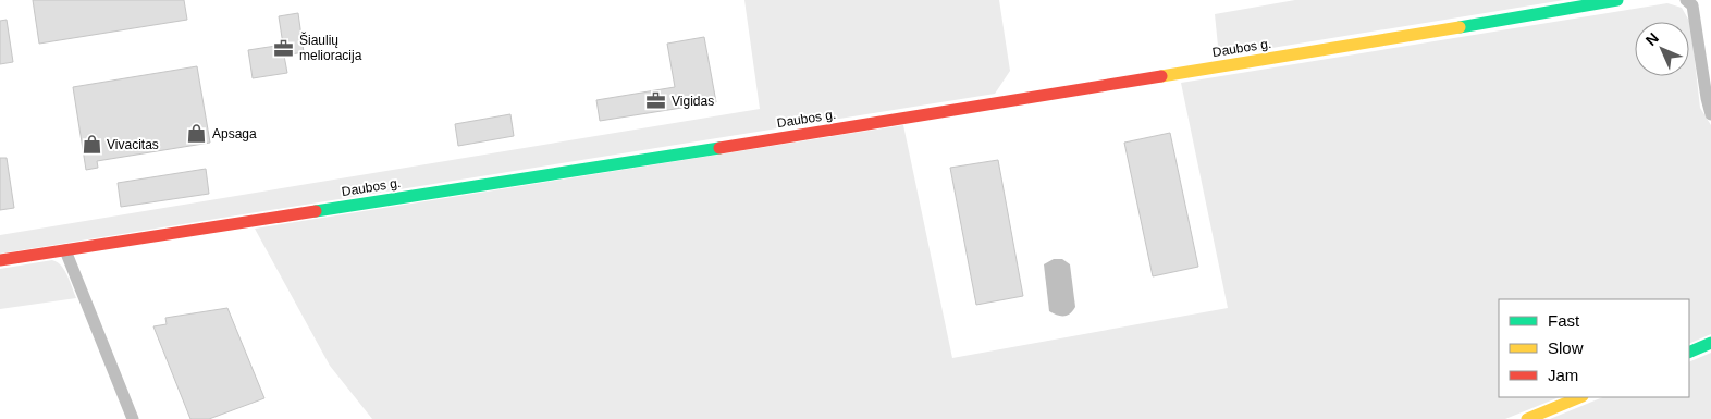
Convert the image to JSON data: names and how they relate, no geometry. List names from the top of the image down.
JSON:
{
  "streets": {
    "street": ["Daubos g."]
  },
  "places": {
    "office": ["Šiaulių melioracija", "Vigidas"],
    "shop": ["Apsaga", "Vivacitas"]
  },
  "legend": ["Fast", "Slow", "Jam"],
  "north": "top left"
}
